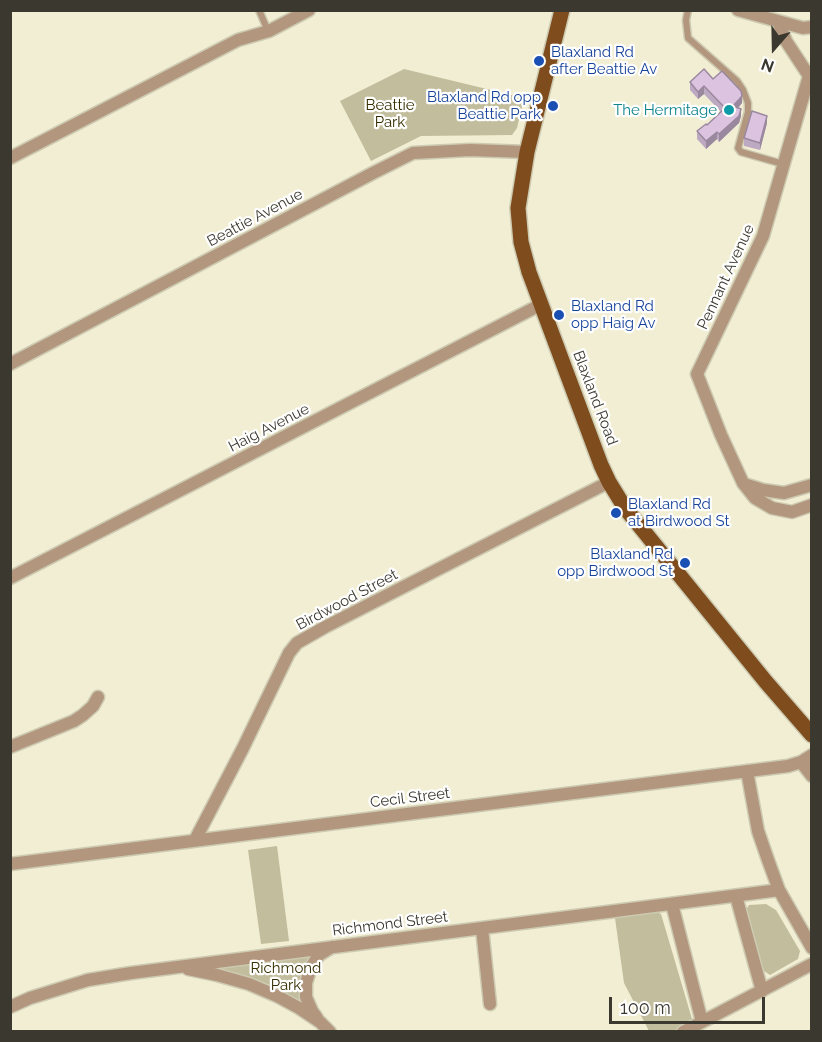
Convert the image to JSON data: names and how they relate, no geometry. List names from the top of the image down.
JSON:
{
  "streets": {
    "main road": ["Blaxland Road"],
    "street": [
      "Beattie Avenue",
      "Pennant Avenue",
      "Haig Avenue",
      "Birdwood Street",
      "Cecil Street",
      "Richmond Street"
    ]
  },
  "crossings": [
    ["Beattie Avenue", "Blaxland Road"],
    ["Blaxland Road", "Haig Avenue"],
    ["Blaxland Road", "Birdwood Street"],
    ["Birdwood Street", "Cecil Street"]
  ],
  "parks": ["Beattie Park", "Richmond Park"],
  "places": [
    "Blaxland Rd after Beattie Av",
    "Blaxland Rd opp Beattie Park",
    "The Hermitage",
    "Blaxland Rd opp Haig Av",
    "Blaxland Rd at Birdwood St",
    "Blaxland Rd opp Birdwood St"
  ],
  "scale_bar": "100 m",
  "north": "bottom"
}
